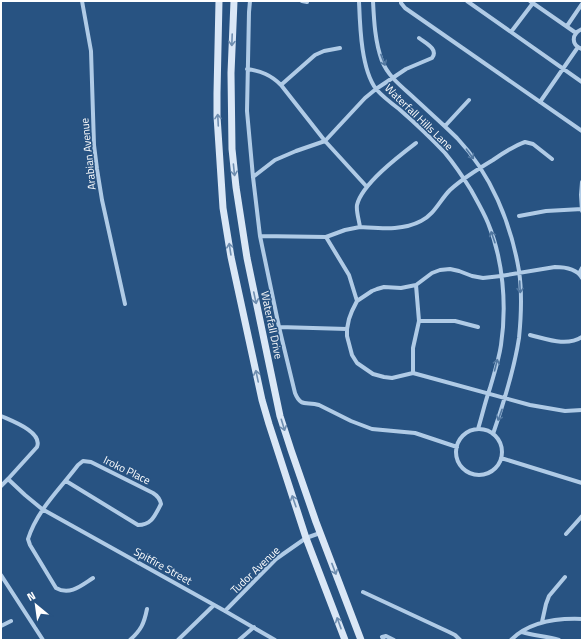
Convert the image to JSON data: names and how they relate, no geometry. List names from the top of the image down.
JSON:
{
  "streets": {
    "main road": ["Waterfall Drive"],
    "street": [
      "Waterfall Hills Lane",
      "Arabian Avenue",
      "Iroko Place",
      "Spitfire Street",
      "Tudor Avenue"
    ]
  },
  "crossings": [
    ["Waterfall Drive", "Tudor Avenue"],
    ["Iroko Place", "Spitfire Street"],
    ["Spitfire Street", "Tudor Avenue"]
  ],
  "north": "top left"
}
